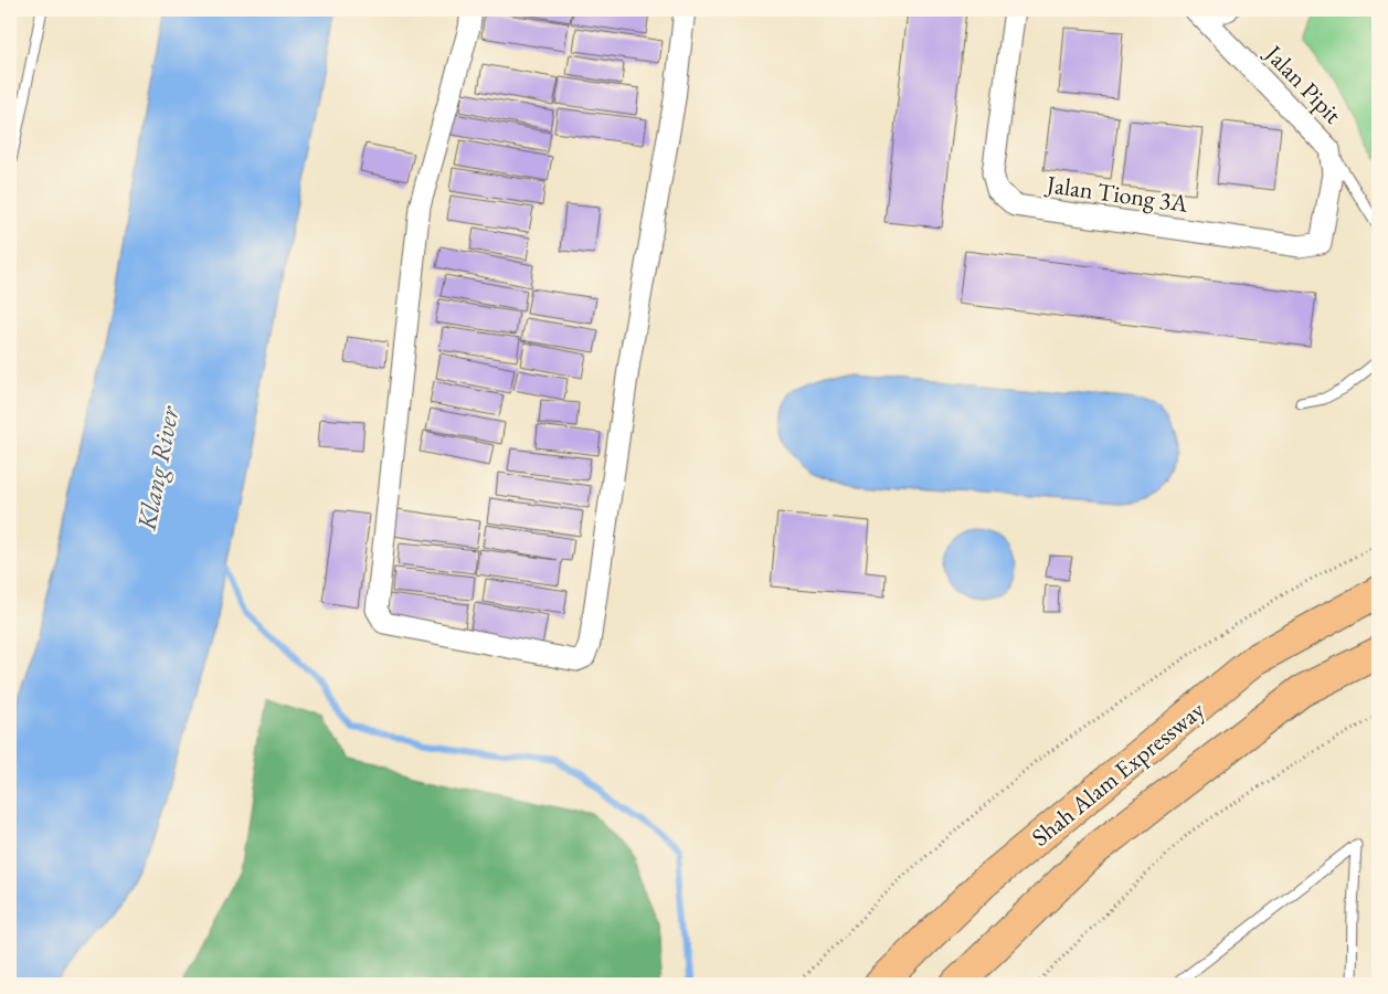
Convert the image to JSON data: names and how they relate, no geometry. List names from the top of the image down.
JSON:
{
  "streets": {
    "highway": ["Shah Alam Expressway"],
    "street": ["Jalan Pipit", "Jalan Tiong 3A"]
  },
  "crossings": [
    ["Jalan Pipit", "Jalan Tiong 3A"]
  ],
  "water": ["Klang River"]
}
